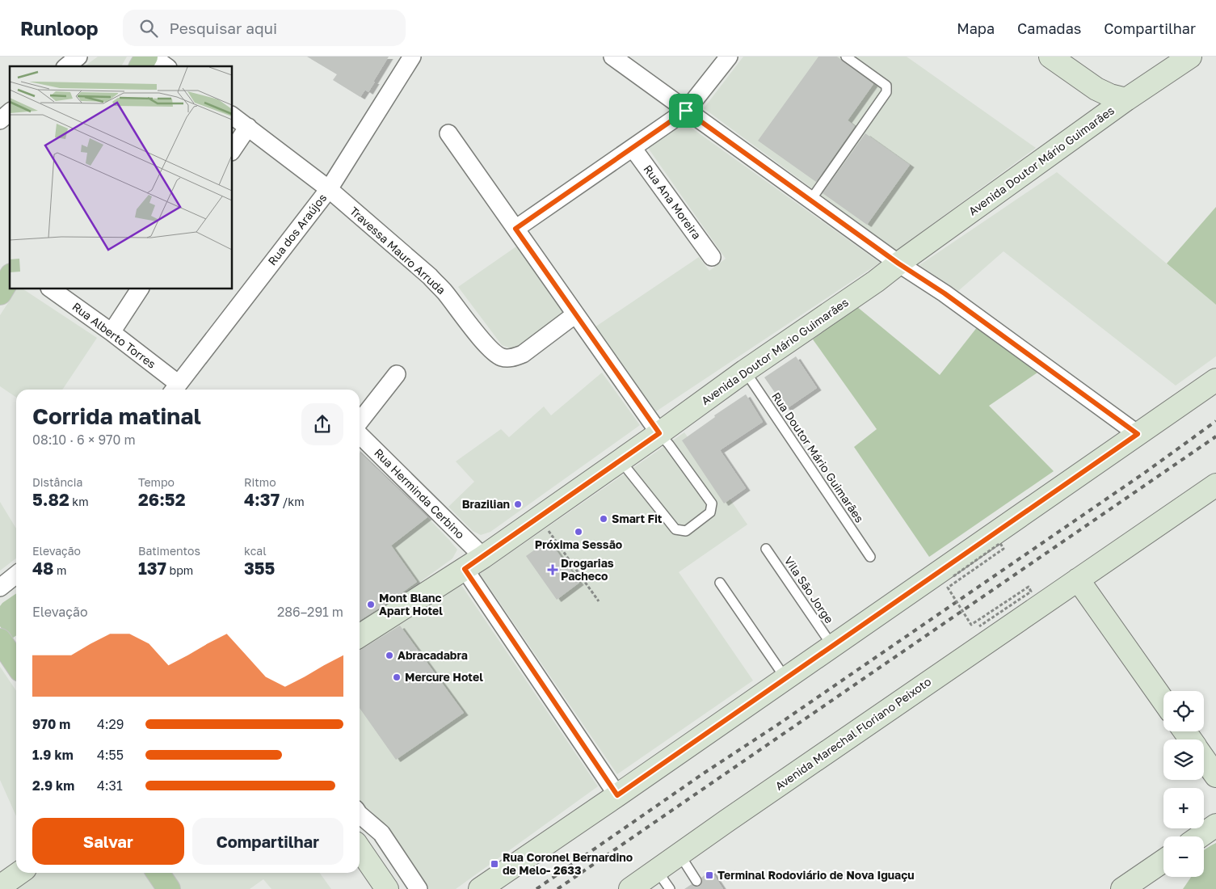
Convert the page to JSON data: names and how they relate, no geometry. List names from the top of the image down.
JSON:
{
  "streets": {
    "main road": ["Avenida Doutor Mário Guimarães", "Avenida Marechal Floriano Peixoto"],
    "street": [
      "Rua Ana Moreira",
      "Rua dos Araújos",
      "Travessa Mauro Arruda",
      "Rua Alberto Torres",
      "Rua Herminda Cerbino"
    ],
    "lane": ["Rua Doutor Mário Guimarães", "Vila São Jorge"]
  },
  "crossings": [
    ["Avenida Doutor Mário Guimarães", "Rua Doutor Mário Guimarães"],
    ["Avenida Doutor Mário Guimarães", "Rua Herminda Cerbino"],
    ["Rua dos Araújos", "Travessa Mauro Arruda"],
    ["Rua dos Araújos", "Rua Alberto Torres"]
  ],
  "places": {
    "other": [
      "Brazilian",
      "Smart Fit",
      "Próxima Sessão",
      "Mont Blanc Apart Hotel",
      "Abracadabra",
      "Mercure Hotel"
    ],
    "health": ["Drogarias Pacheco"],
    "transit": ["Rua Coronel Bernardino de Melo- 2633", "Terminal Rodoviário de Nova Iguaçu"]
  },
  "page": {
    "header": "Runloop",
    "search": "Pesquisar aqui",
    "nav": ["Mapa", "Camadas", "Compartilhar"],
    "heading": ["Corrida matinal", "08:10 · 6 × 970 m"],
    "stats": [
      ["Distância", "5.82 km"],
      ["Tempo", "26:52"],
      ["Ritmo", "4:37 /km"],
      ["Elevação", "48 m"],
      ["Batimentos", "137 bpm"],
      ["kcal", "355"]
    ],
    "chart": ["Elevação", "286–291 m"],
    "map_buttons": ["+", "−"],
    "list": [
      {
        "name": "970 m",
        "note": "4:29"
      },
      {
        "name": "1.9 km",
        "note": "4:55"
      },
      {
        "name": "2.9 km",
        "note": "4:31"
      }
    ],
    "buttons": ["Salvar", "Compartilhar"]
  }
}
